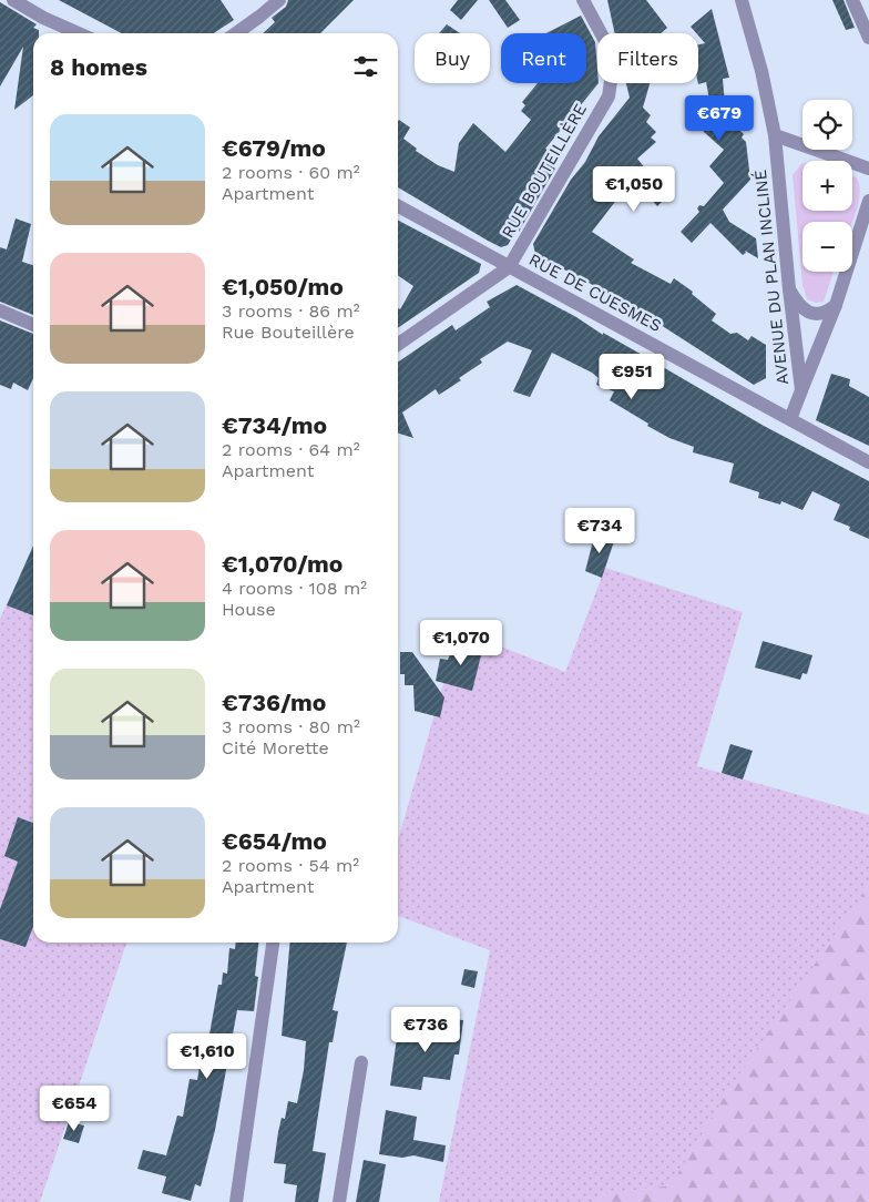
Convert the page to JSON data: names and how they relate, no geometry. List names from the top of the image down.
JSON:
{
  "streets": {
    "street": ["RUE BOUTEILLÈRE", "AVENUE DU PLAN INCLINÉ", "RUE DE CUESMES"]
  },
  "crossings": [
    ["RUE BOUTEILLÈRE", "RUE DE CUESMES"],
    ["AVENUE DU PLAN INCLINÉ", "RUE DE CUESMES"]
  ],
  "page": {
    "chip": ["Buy", "Rent", "Filters"],
    "heading": "8 homes",
    "price": [
      "€679",
      "€1,050",
      "€951",
      "€734",
      "€1,070",
      "€736",
      "€1,610",
      "€654"
    ],
    "map_buttons": ["+", "−"],
    "list": [
      {
        "name": "€679/mo",
        "note": "2 rooms · 60 m² · Apartment"
      },
      {
        "name": "€1,050/mo",
        "note": "3 rooms · 86 m² · Rue Bouteillère"
      },
      {
        "name": "€734/mo",
        "note": "2 rooms · 64 m² · Apartment"
      },
      {
        "name": "€1,070/mo",
        "note": "4 rooms · 108 m² · House"
      },
      {
        "name": "€736/mo",
        "note": "3 rooms · 80 m² · Cité Morette"
      },
      {
        "name": "€654/mo",
        "note": "2 rooms · 54 m² · Apartment"
      }
    ]
  }
}
